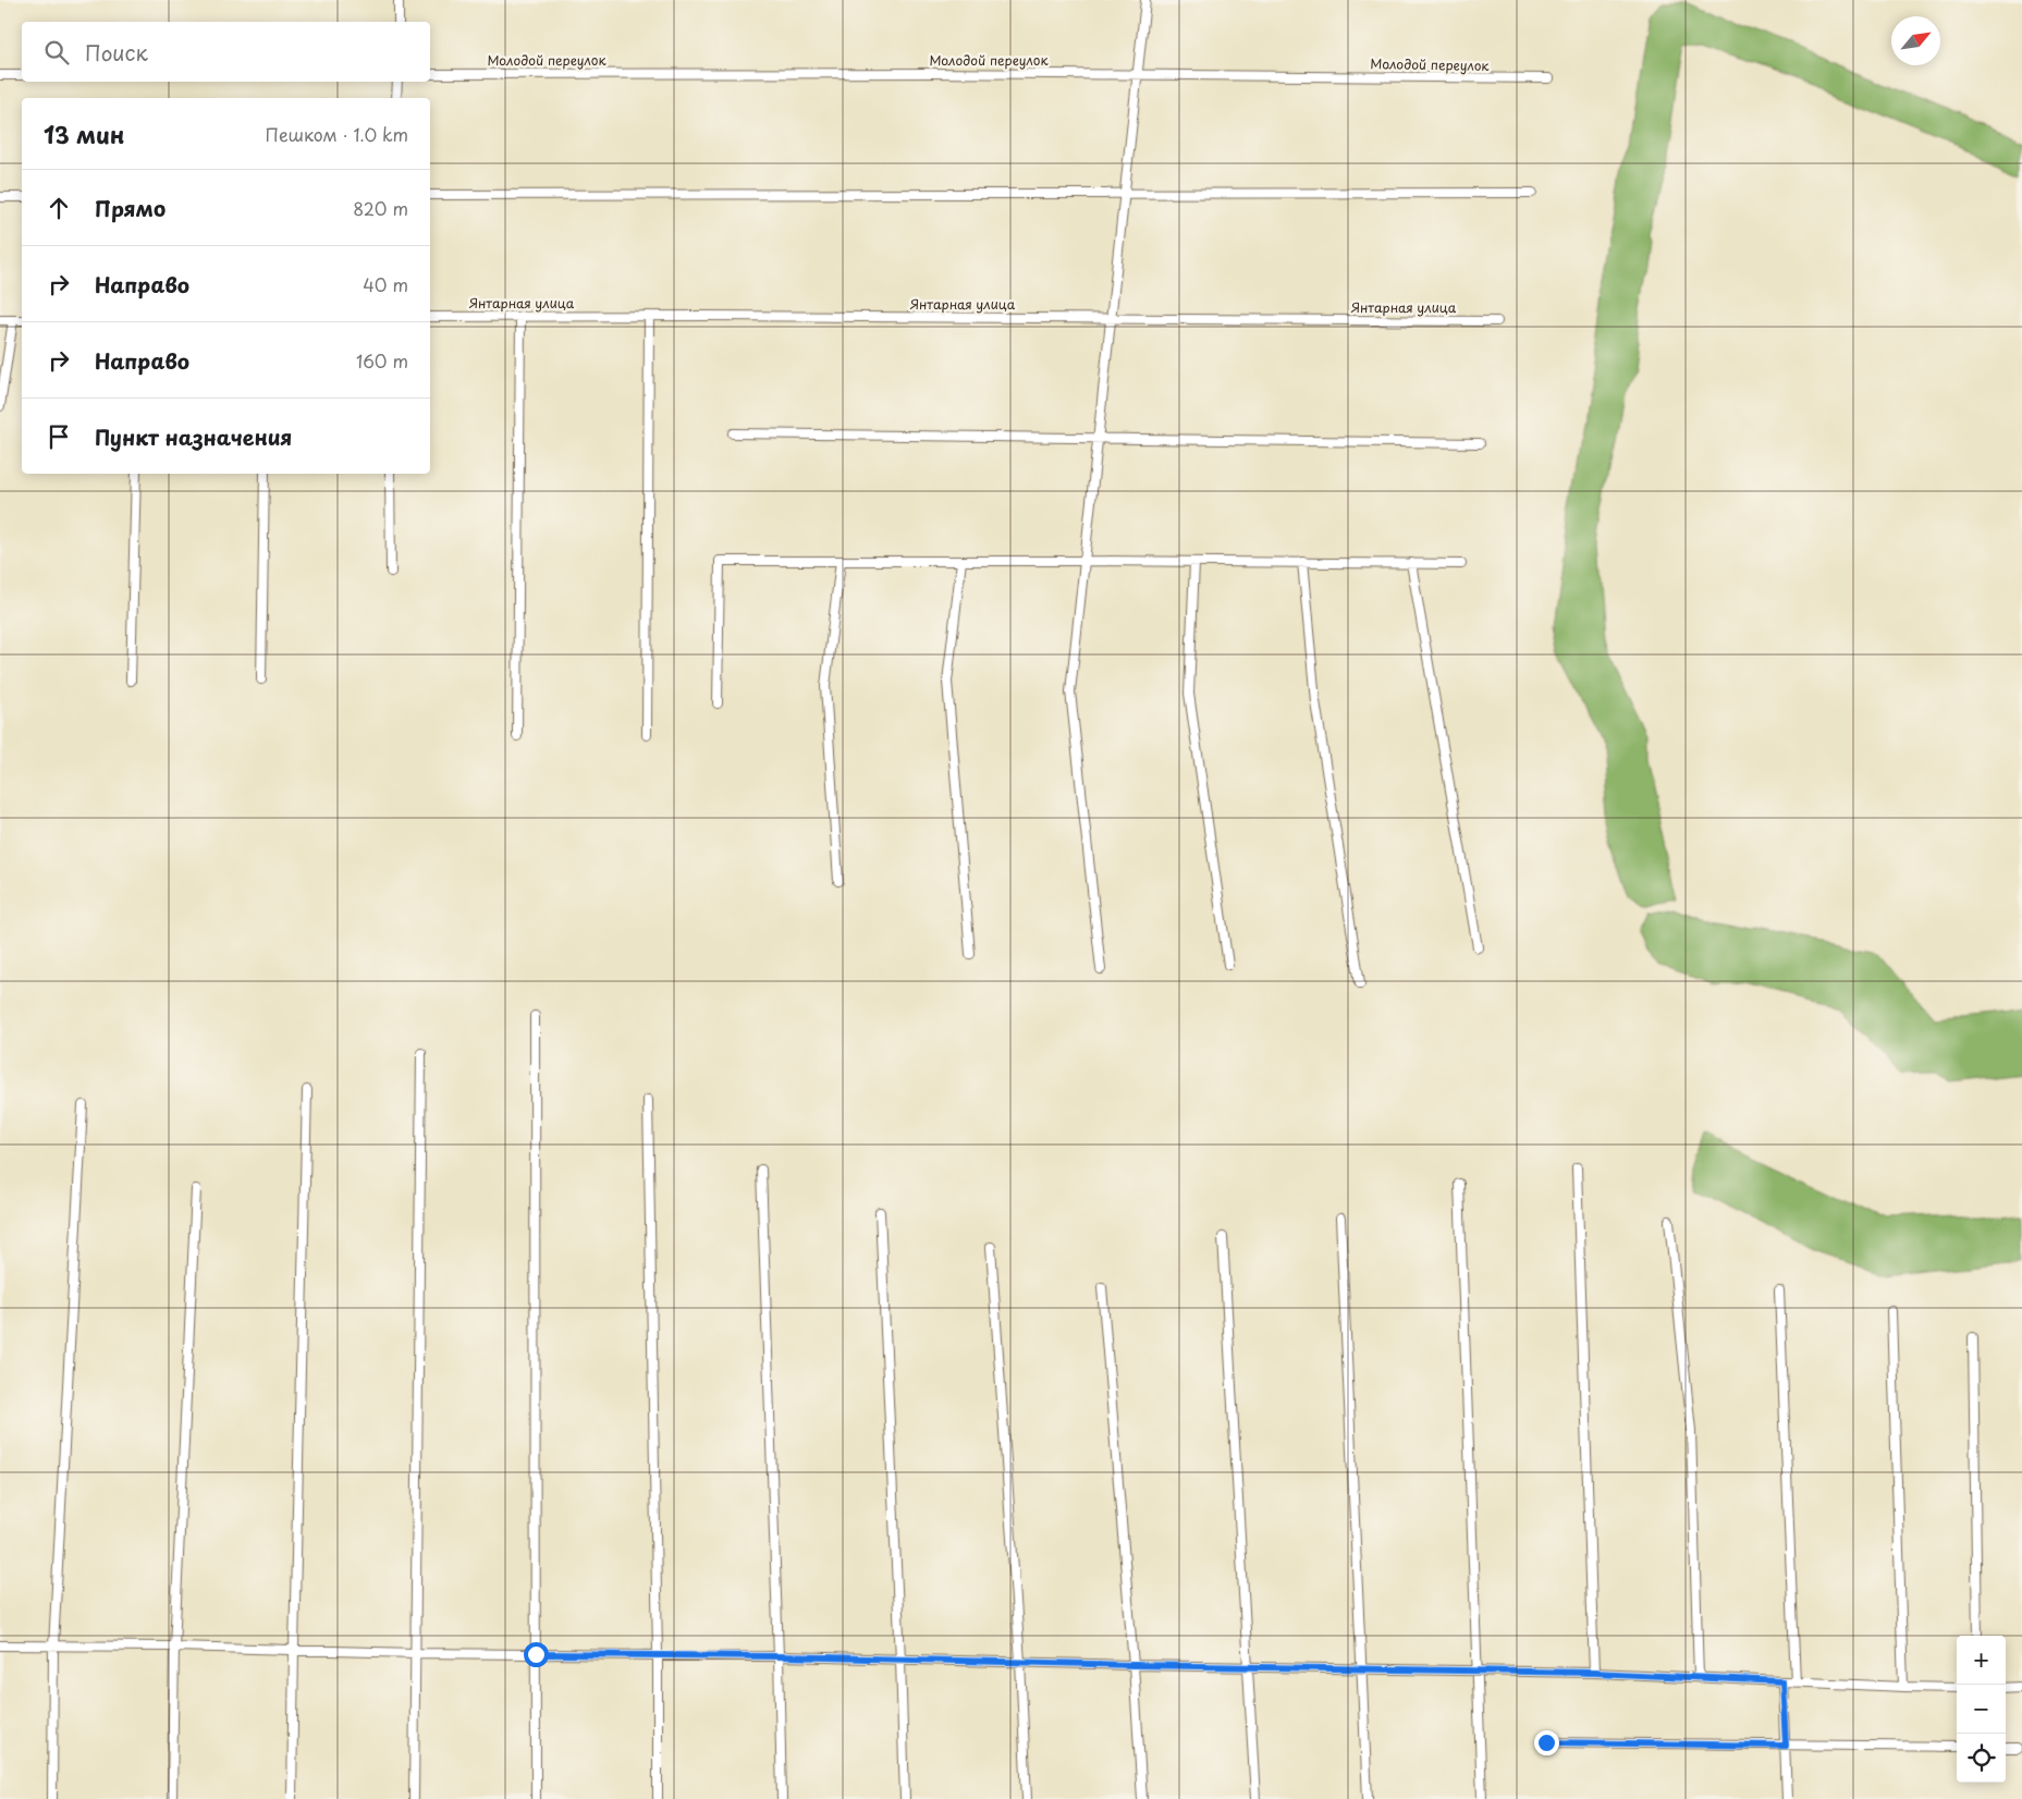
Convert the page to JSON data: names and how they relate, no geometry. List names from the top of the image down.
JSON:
{
  "streets": {
    "street": ["Молодой переулок", "Янтарная улица"]
  },
  "north": "top right",
  "page": {
    "search": "Поиск",
    "heading": ["13 мин", "Пешком · 1.0 km"],
    "list": [
      ["Прямо", "820 m"],
      ["Направо", "40 m"],
      ["Направо", "160 m"],
      "Пункт назначения"
    ],
    "map_buttons": ["+", "−"]
  }
}
